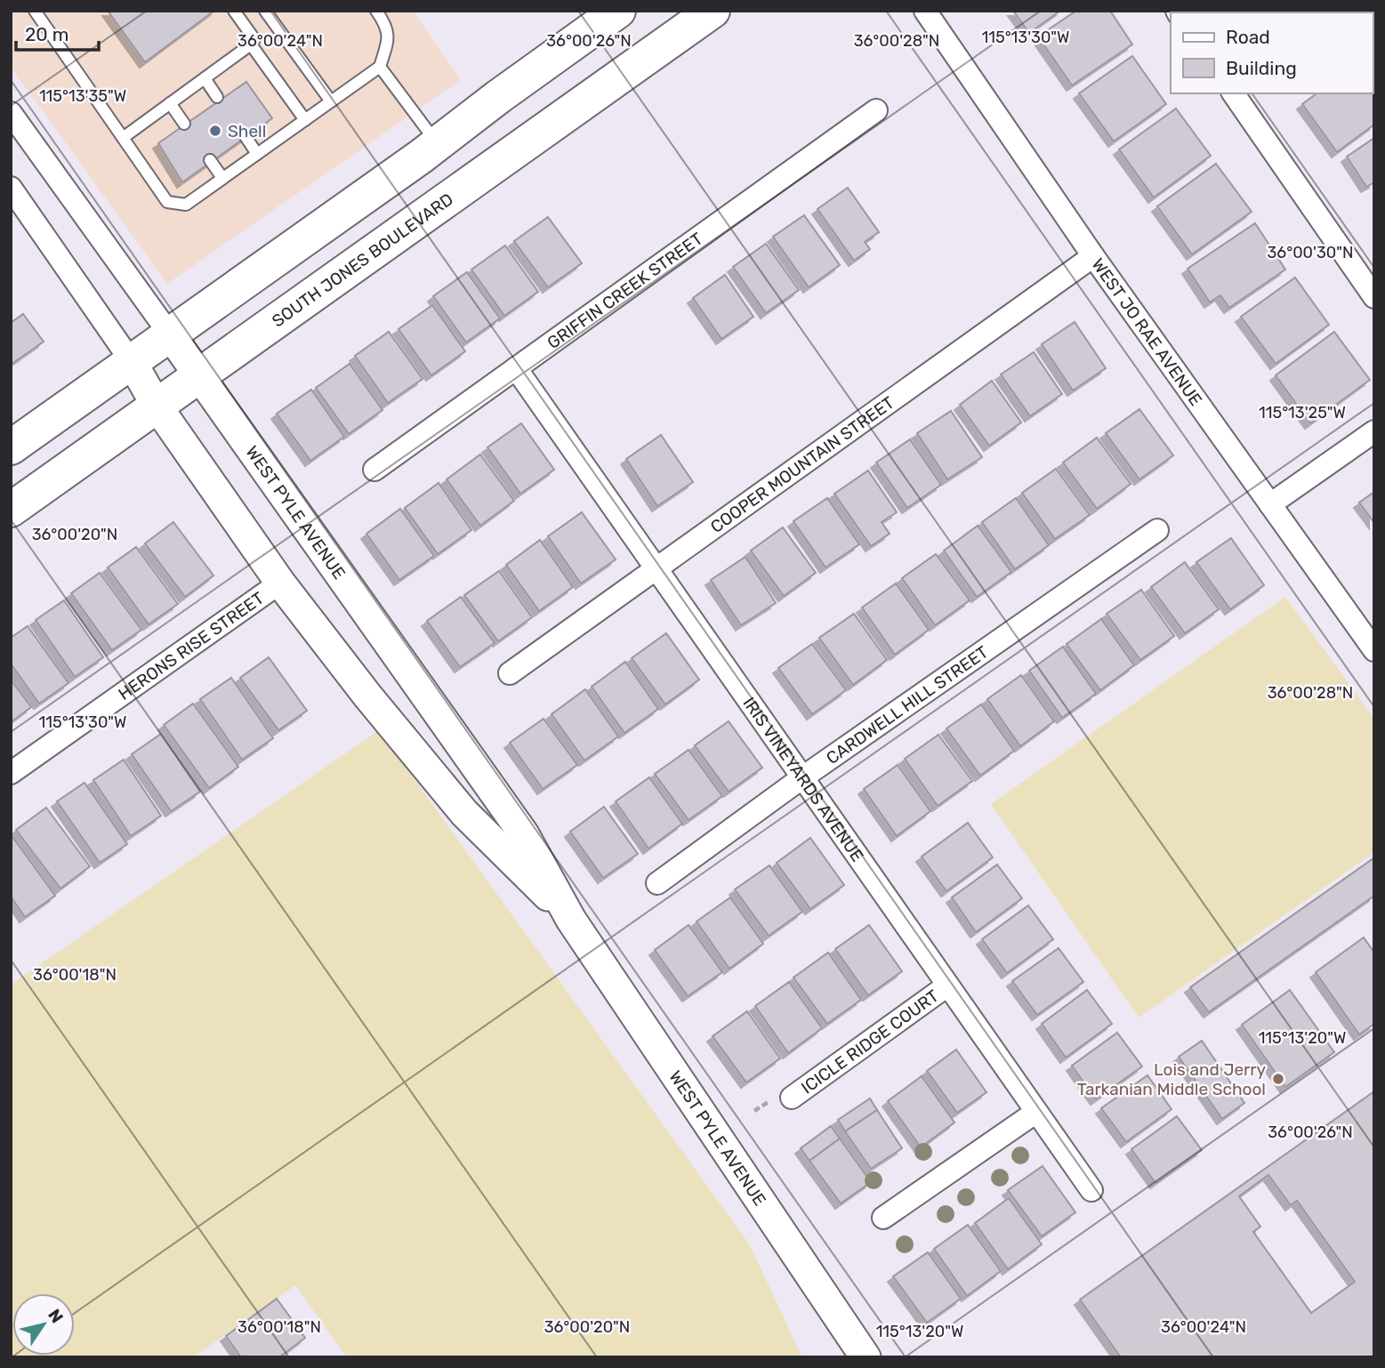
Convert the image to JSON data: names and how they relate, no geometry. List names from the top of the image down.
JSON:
{
  "streets": {
    "main road": ["SOUTH JONES BOULEVARD"],
    "street": [
      "GRIFFIN CREEK STREET",
      "WEST JO RAE AVENUE",
      "COOPER MOUNTAIN STREET",
      "WEST PYLE AVENUE",
      "HERONS RISE STREET",
      "CARDWELL HILL STREET",
      "IRIS VINEYARDS AVENUE",
      "ICICLE RIDGE COURT"
    ]
  },
  "crossings": [
    ["SOUTH JONES BOULEVARD", "WEST PYLE AVENUE"],
    ["GRIFFIN CREEK STREET", "IRIS VINEYARDS AVENUE"],
    ["WEST JO RAE AVENUE", "COOPER MOUNTAIN STREET"],
    ["COOPER MOUNTAIN STREET", "IRIS VINEYARDS AVENUE"],
    ["WEST PYLE AVENUE", "HERONS RISE STREET"],
    ["CARDWELL HILL STREET", "IRIS VINEYARDS AVENUE"],
    ["IRIS VINEYARDS AVENUE", "ICICLE RIDGE COURT"]
  ],
  "places": ["Shell", "Lois and Jerry Tarkanian Middle School"],
  "legend": ["Road", "Building"],
  "scale_bar": "20 m",
  "north": "top right",
  "coordinates": [
    "115°13'30\"W",
    "36°00'24\"N",
    "36°00'26\"N",
    "36°00'28\"N",
    "115°13'35\"W",
    "36°00'30\"N",
    "115°13'25\"W",
    "36°00'20\"N",
    "36°00'18\"N",
    "115°13'20\"W"
  ]
}
